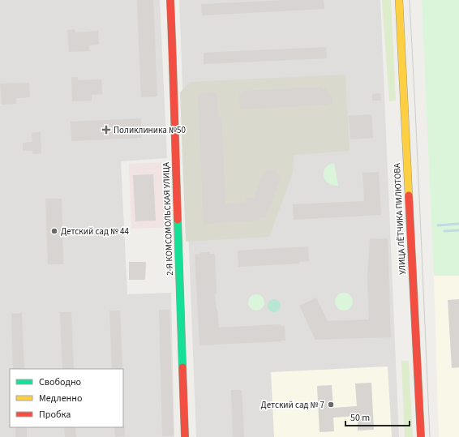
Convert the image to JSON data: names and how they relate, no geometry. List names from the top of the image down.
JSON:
{
  "streets": {
    "street": ["2-Я КОМСОМОЛЬСКАЯ УЛИЦА", "УЛИЦА ЛЁТЧИКА ПИЛЮТОВА"]
  },
  "places": {
    "health": ["Поликлиника №50"],
    "other": ["Детский сад № 44", "Детский сад № 7"]
  },
  "legend": ["Свободно", "Медленно", "Пробка"],
  "scale_bar": "50 m"
}
